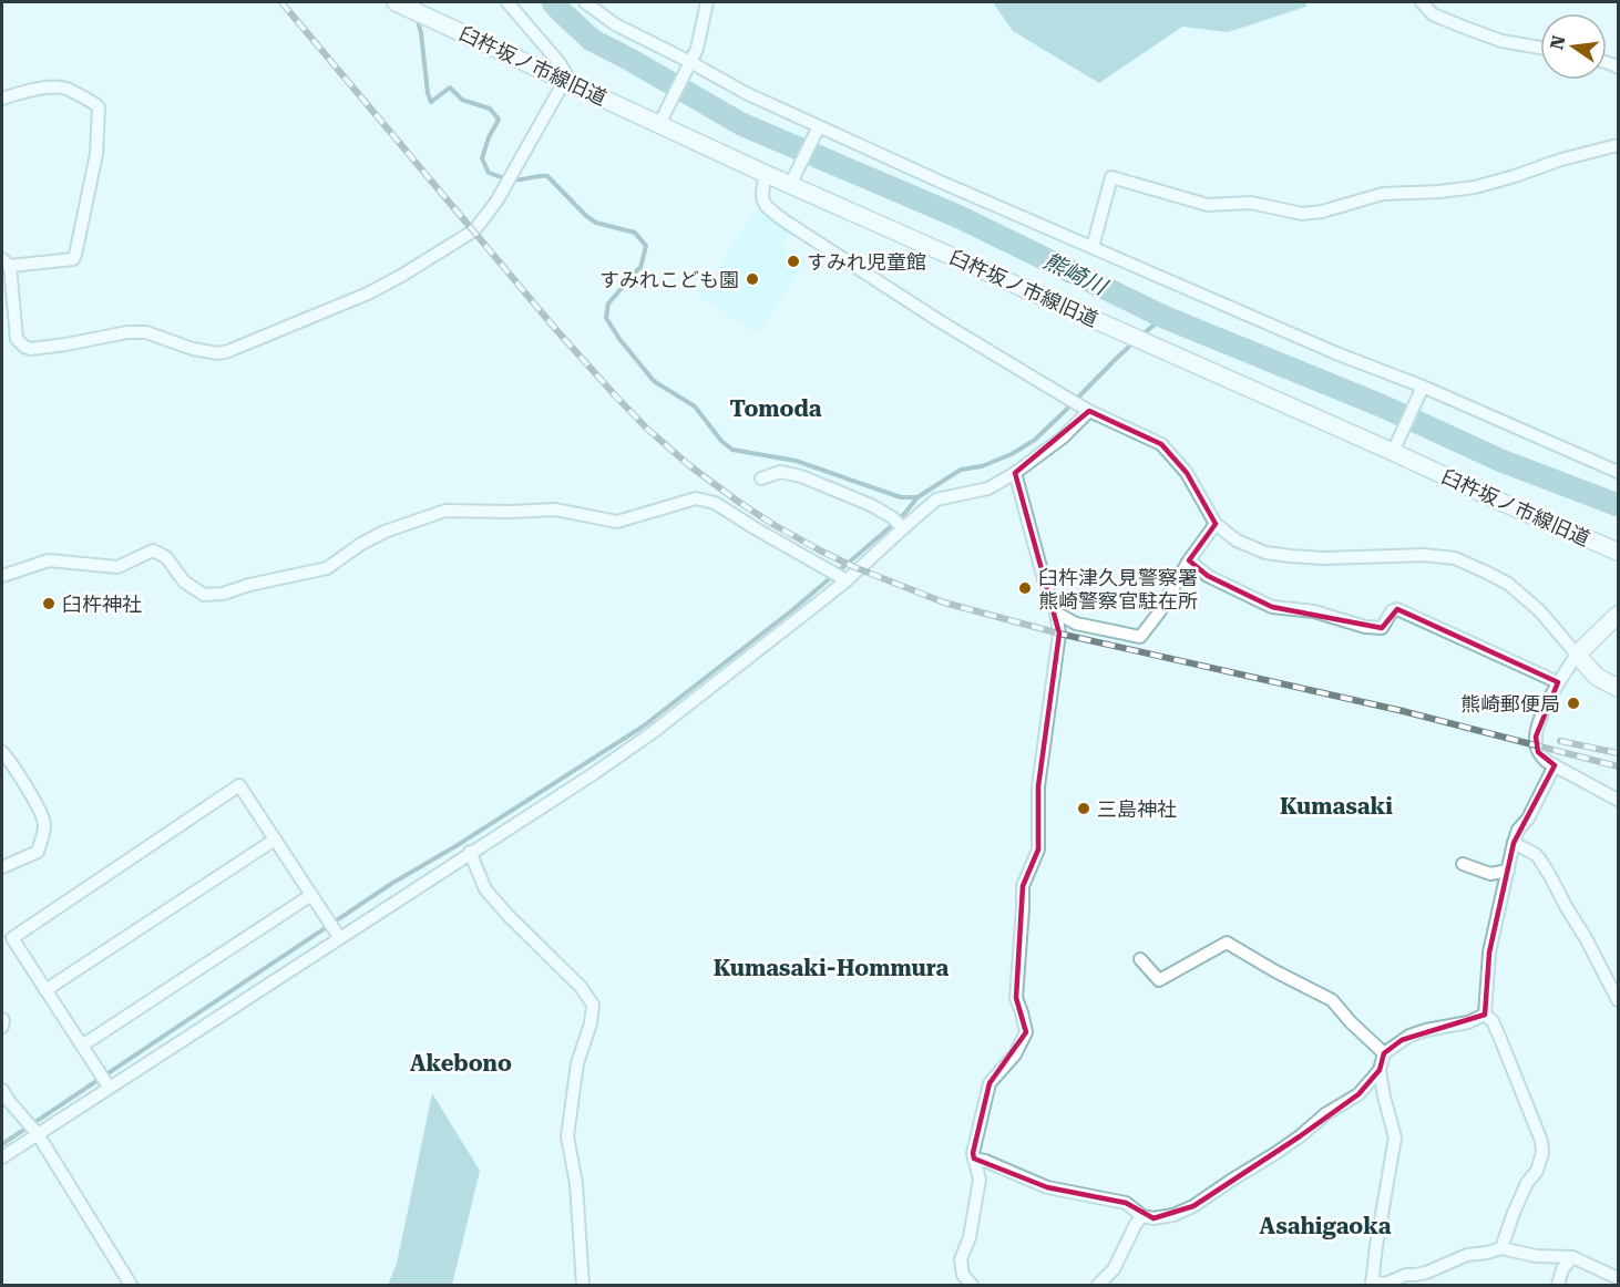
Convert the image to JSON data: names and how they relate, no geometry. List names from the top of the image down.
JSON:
{
  "streets": {
    "street": ["臼杵坂ノ市線旧道"]
  },
  "districts": [
    "Tomoda",
    "Kumasaki",
    "Kumasaki-Hommura",
    "Akebono",
    "Asahigaoka"
  ],
  "water": ["熊崎川"],
  "places": [
    "すみれ児童館",
    "すみれこども園",
    "臼杵津久見警察署 熊崎警察官駐在所",
    "臼杵神社",
    "熊崎郵便局",
    "三島神社"
  ],
  "north": "left"
}
